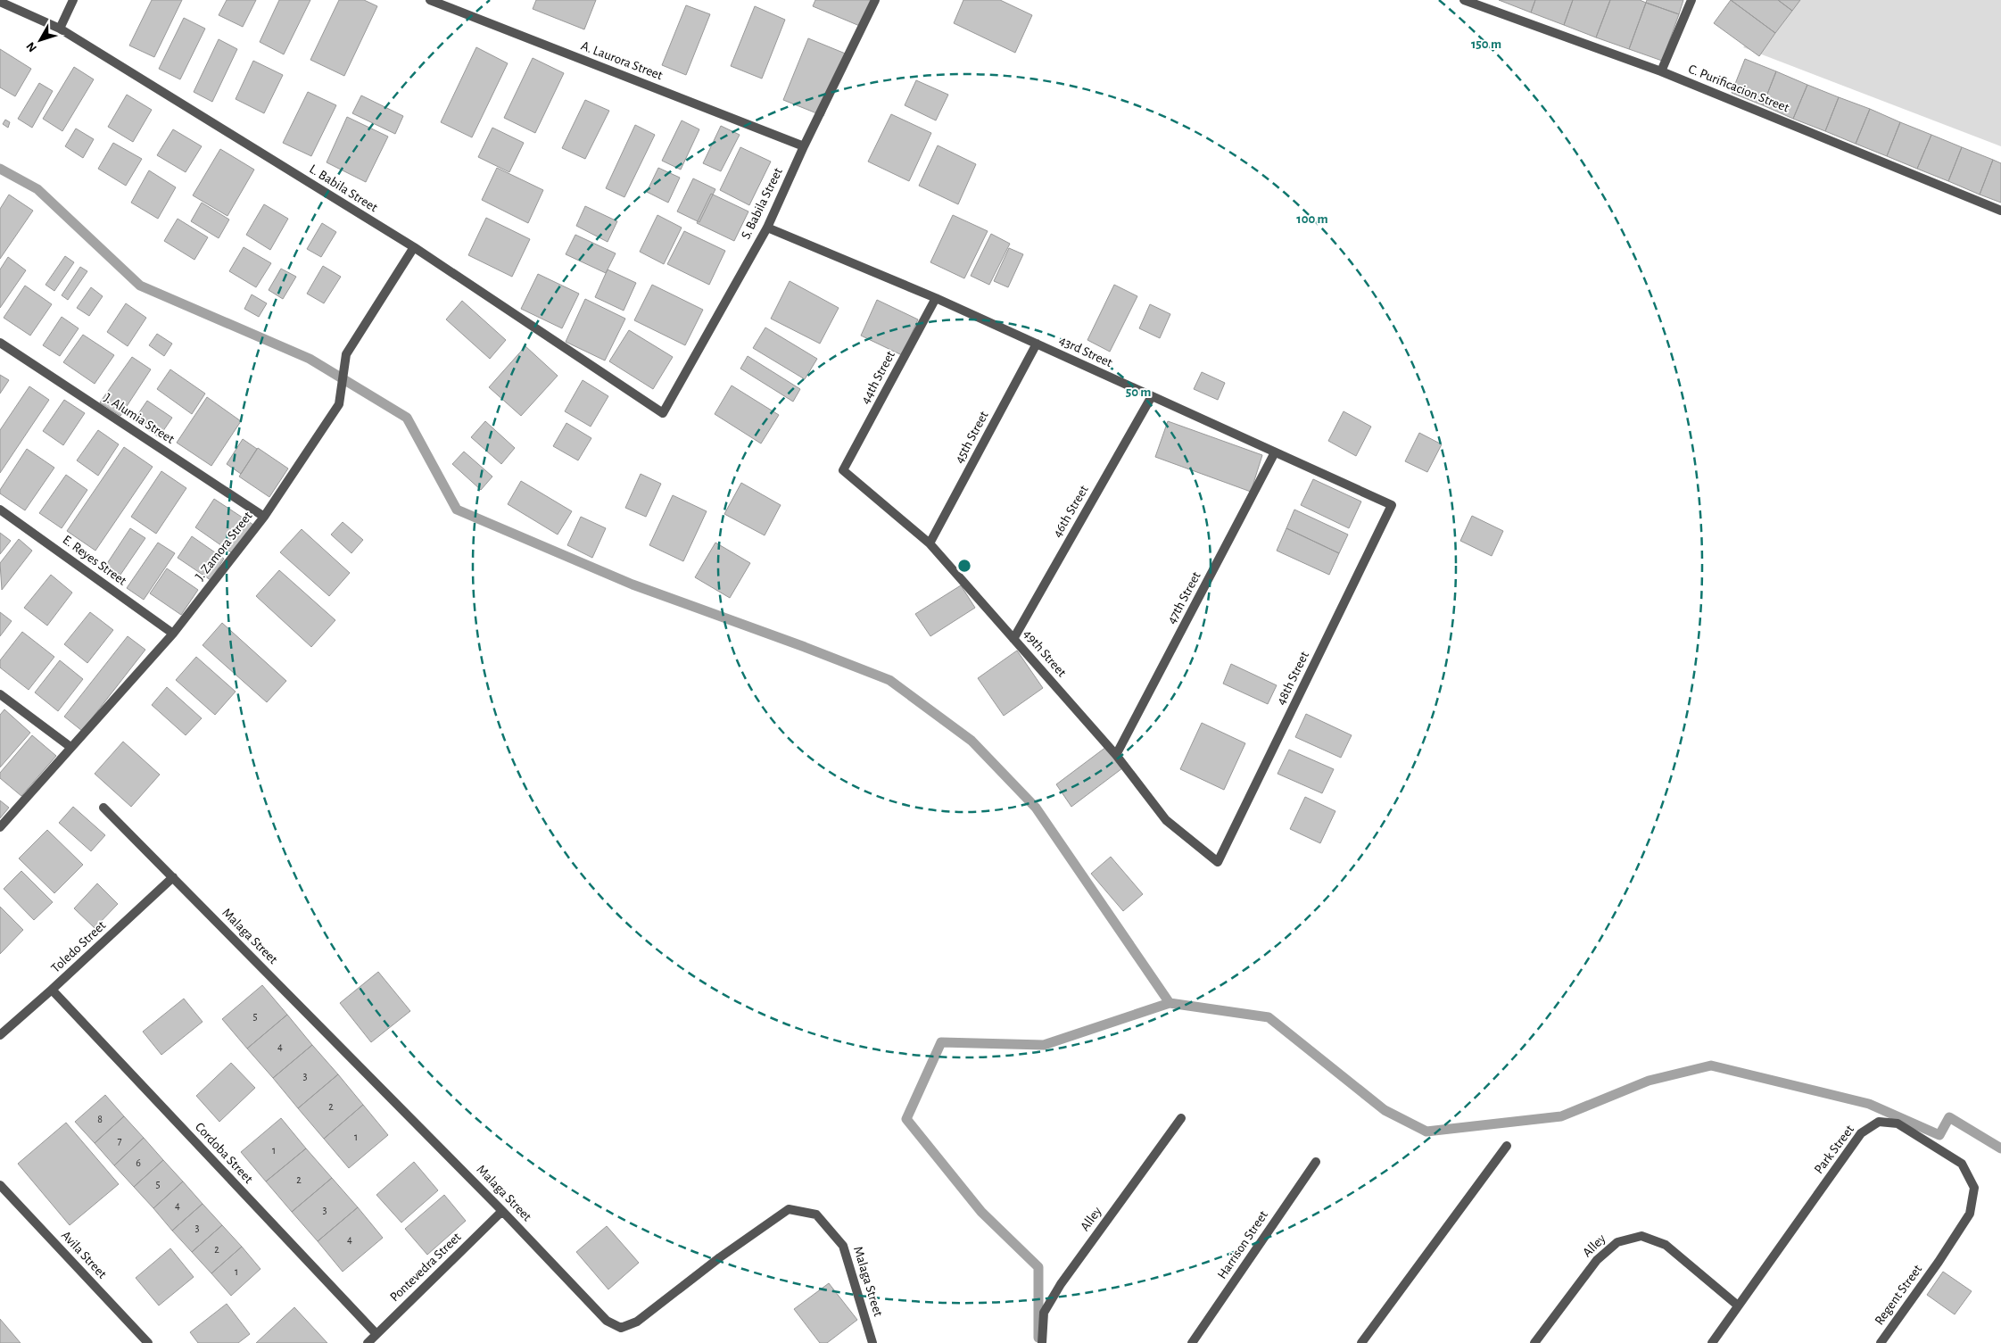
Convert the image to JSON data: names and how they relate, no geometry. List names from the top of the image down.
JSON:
{
  "streets": {
    "street": [
      "A. Laurora Street",
      "C. Purificacion Street",
      "L. Babila Street",
      "S. Babila Street",
      "43rd Street",
      "44th Street",
      "J. Alumia Street",
      "45th Street",
      "46th Street",
      "J. Zamora Street",
      "E. Reyes Street",
      "47th Street",
      "49th Street",
      "48th Street",
      "Malaga Street",
      "Toledo Street",
      "Park Street",
      "Cordoba Street",
      "Alley",
      "Harrison Street",
      "Avila Street",
      "Pontevedra Street",
      "Regent Street"
    ]
  },
  "crossings": [
    ["A. Laurora Street", "S. Babila Street"],
    ["L. Babila Street", "S. Babila Street"],
    ["L. Babila Street", "J. Zamora Street"],
    ["S. Babila Street", "43rd Street"],
    ["43rd Street", "44th Street"],
    ["43rd Street", "45th Street"],
    ["43rd Street", "46th Street"],
    ["43rd Street", "47th Street"],
    ["43rd Street", "48th Street"],
    ["44th Street", "49th Street"],
    ["J. Alumia Street", "J. Zamora Street"],
    ["45th Street", "49th Street"],
    ["46th Street", "49th Street"],
    ["J. Zamora Street", "E. Reyes Street"],
    ["47th Street", "49th Street"],
    ["49th Street", "48th Street"],
    ["Malaga Street", "Toledo Street"],
    ["Malaga Street", "Pontevedra Street"],
    ["Toledo Street", "Cordoba Street"],
    ["Park Street", "Alley"],
    ["Park Street", "Regent Street"],
    ["Cordoba Street", "Pontevedra Street"]
  ],
  "house_numbers": [
    "5",
    "4",
    "3",
    "2",
    "8",
    "1",
    "7",
    "1",
    "6",
    "2",
    "5",
    "4",
    "3",
    "3",
    "4",
    "2",
    "1"
  ],
  "north": "bottom left",
  "rings": ["150 m", "100 m", "50 m"]
}
